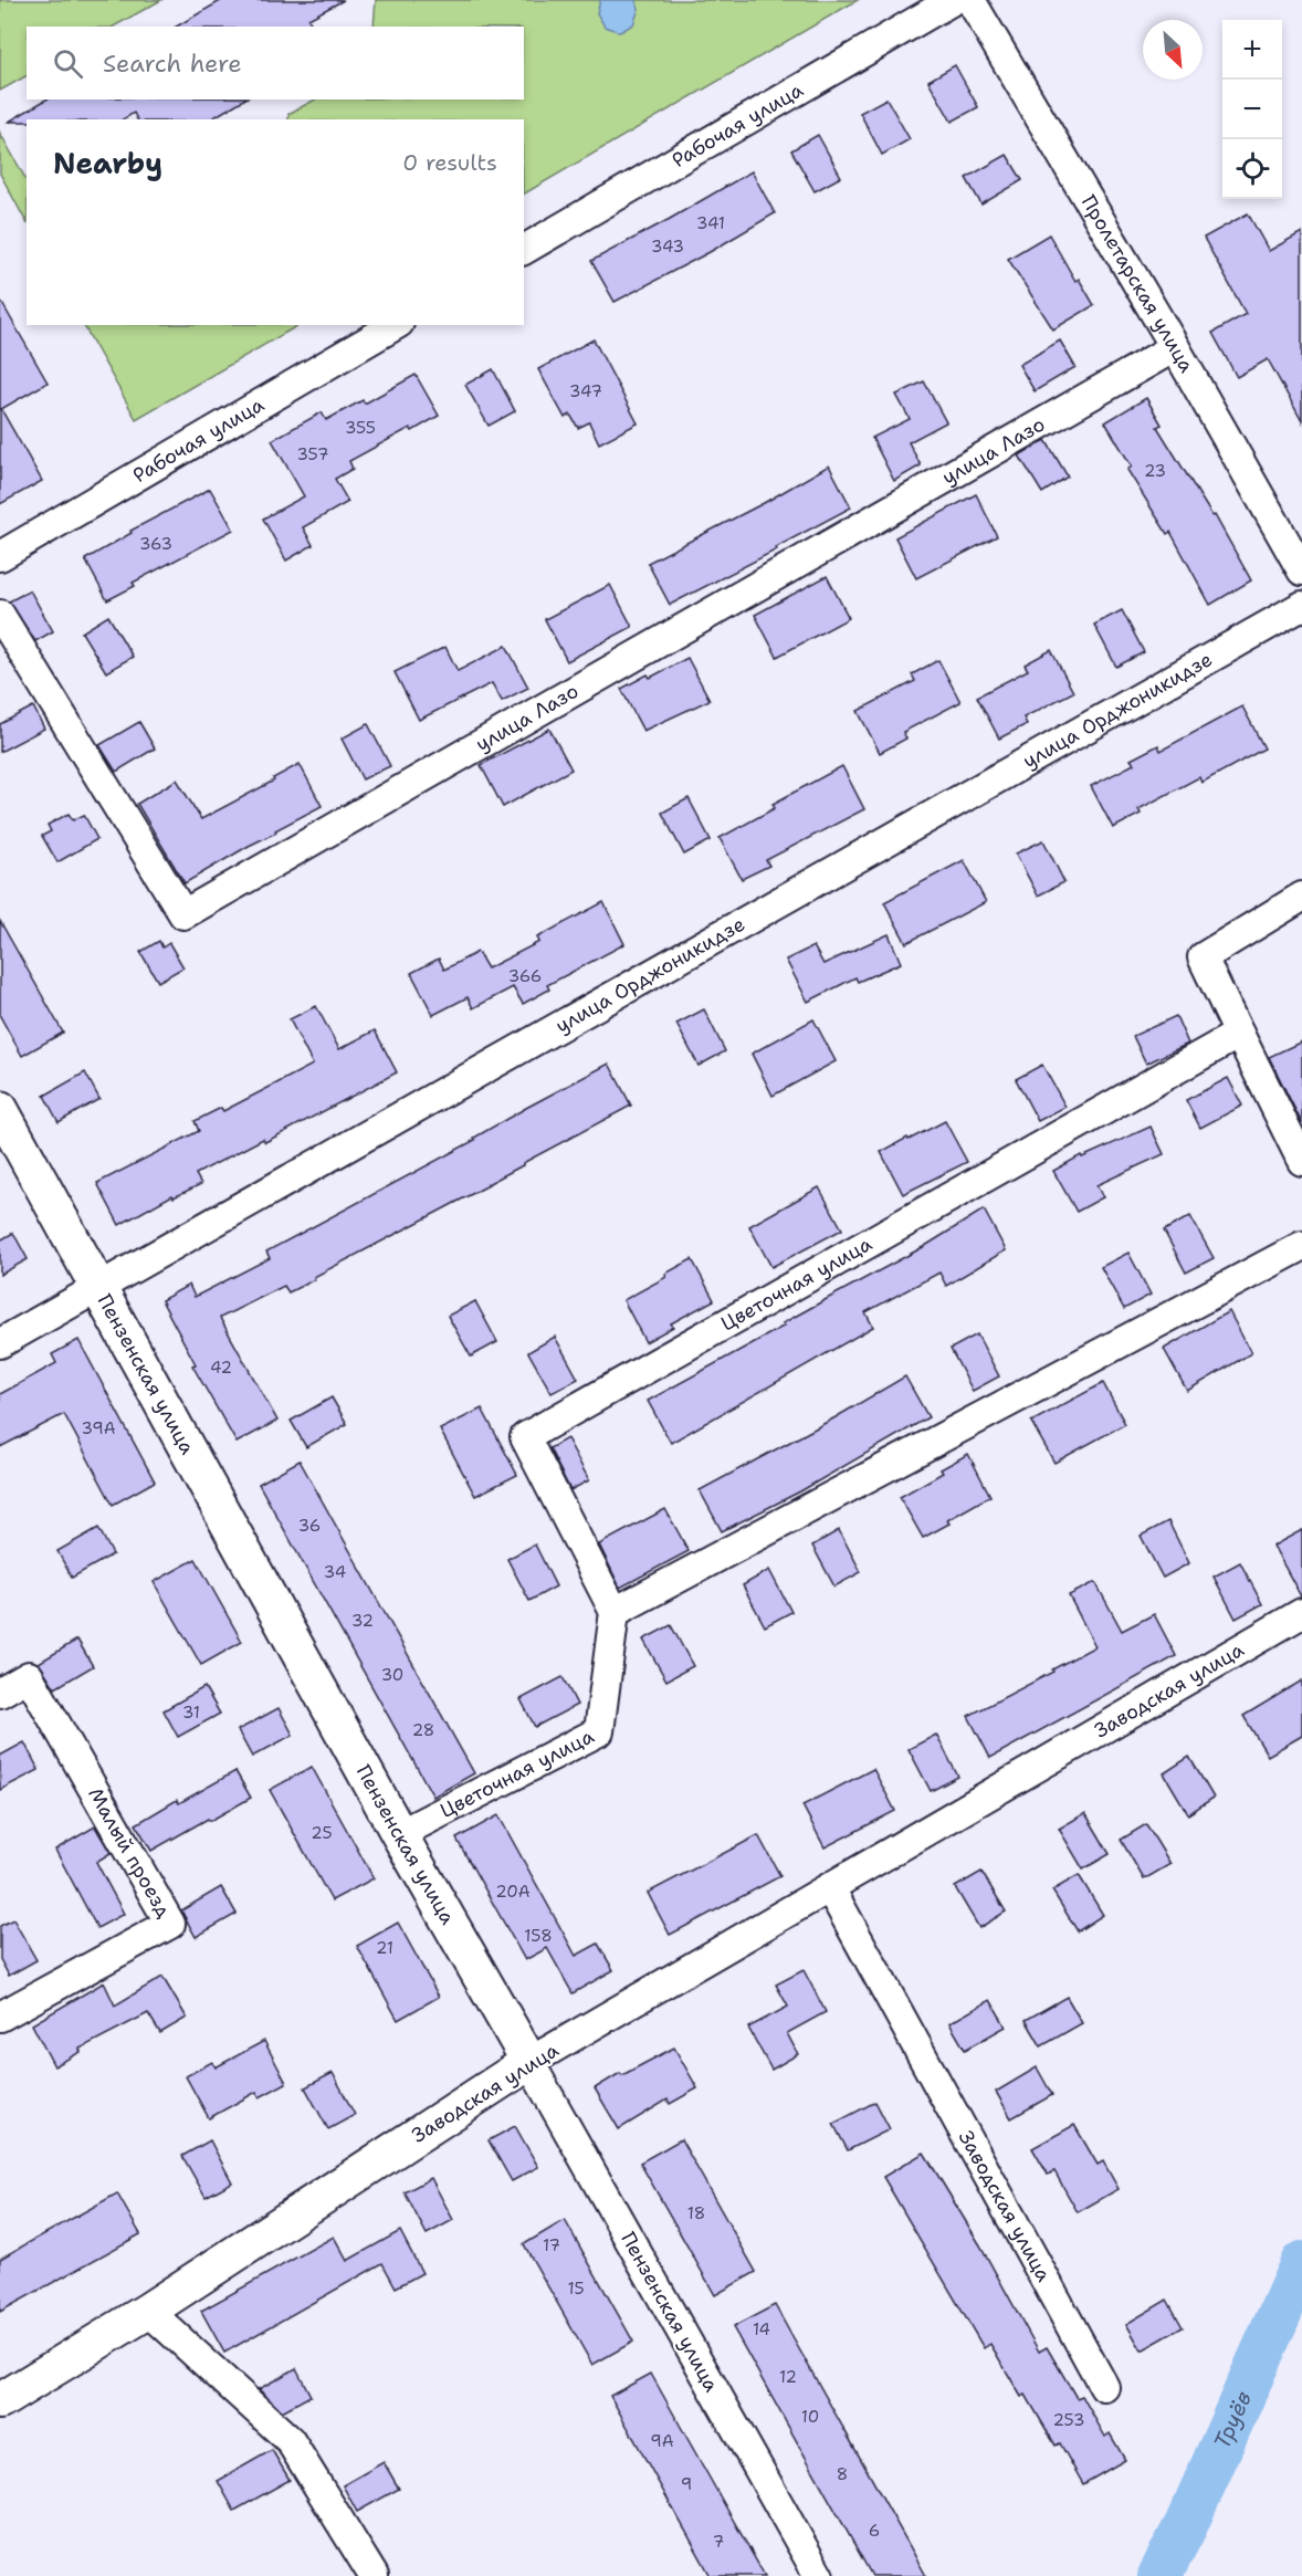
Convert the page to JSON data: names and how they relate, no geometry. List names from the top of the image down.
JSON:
{
  "streets": {
    "street": [
      "Рабочая улица",
      "Пролетарская улица",
      "улица Лазо",
      "улица Орджоникидзе",
      "Цветочная улица",
      "Пензенская улица",
      "Заводская улица",
      "Малый проезд"
    ]
  },
  "crossings": [
    ["Пролетарская улица", "улица Лазо"],
    ["улица Орджоникидзе", "Пензенская улица"],
    ["Цветочная улица", "Пензенская улица"],
    ["Пензенская улица", "Заводская улица"]
  ],
  "water": ["Труёв"],
  "house_numbers": [
    "341",
    "343",
    "347",
    "355",
    "357",
    "23",
    "363",
    "366",
    "42",
    "39А",
    "36",
    "34",
    "32",
    "30",
    "31",
    "28",
    "25",
    "20А",
    "158",
    "21",
    "18",
    "17",
    "15",
    "14",
    "12",
    "10",
    "253",
    "9А",
    "8",
    "9",
    "6",
    "7"
  ],
  "north": "bottom right",
  "page": {
    "map_buttons": ["+", "−"],
    "search": "Search here",
    "heading": ["Nearby", "0 results"]
  }
}
